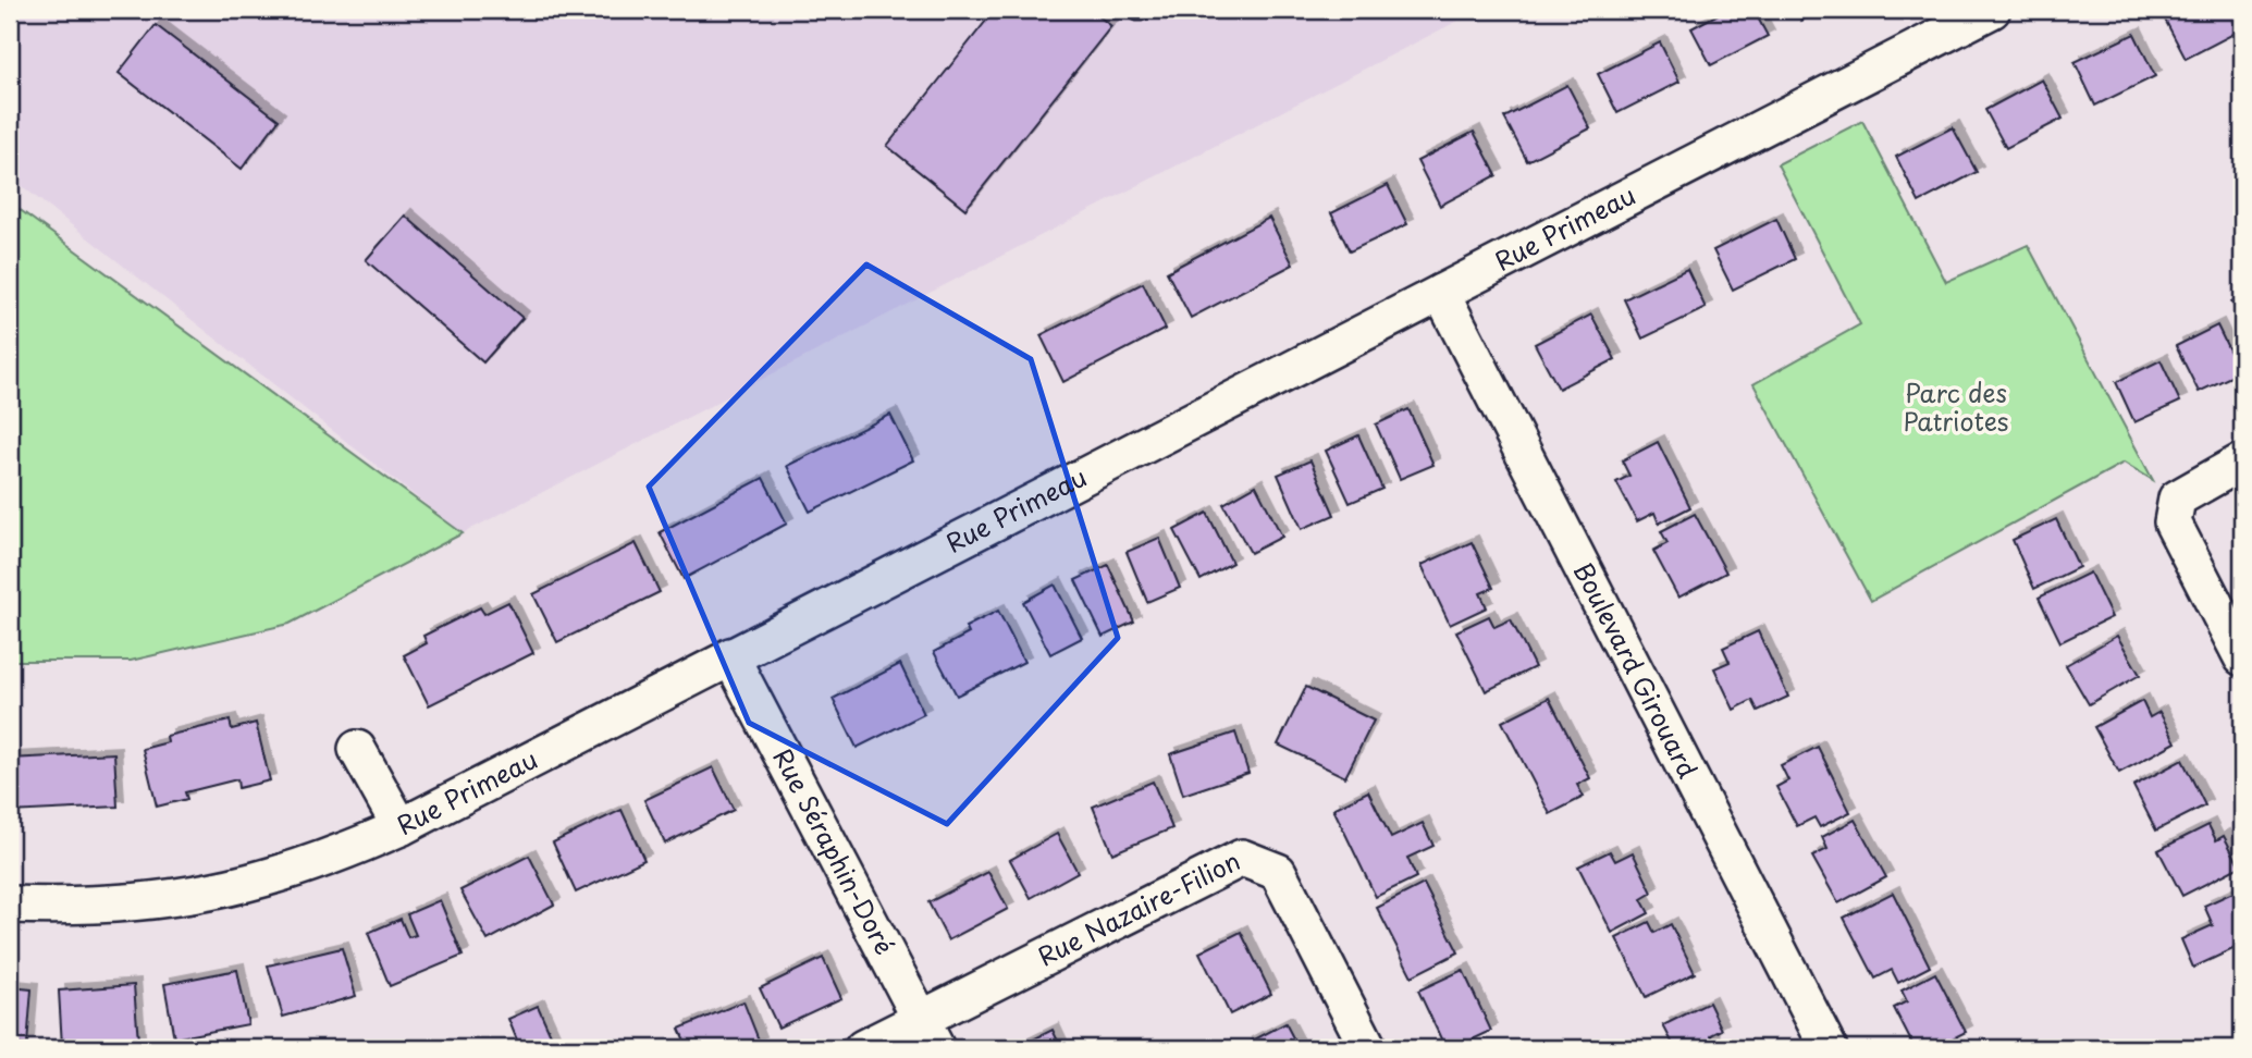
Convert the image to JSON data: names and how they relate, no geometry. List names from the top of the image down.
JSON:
{
  "streets": {
    "street": [
      "Rue Primeau",
      "Boulevard Girouard",
      "Rue Séraphin-Doré",
      "Rue Nazaire-Filion"
    ]
  },
  "crossings": [
    ["Rue Primeau", "Boulevard Girouard"],
    ["Rue Primeau", "Rue Séraphin-Doré"],
    ["Rue Séraphin-Doré", "Rue Nazaire-Filion"]
  ],
  "parks": ["Parc des Patriotes"]
}
